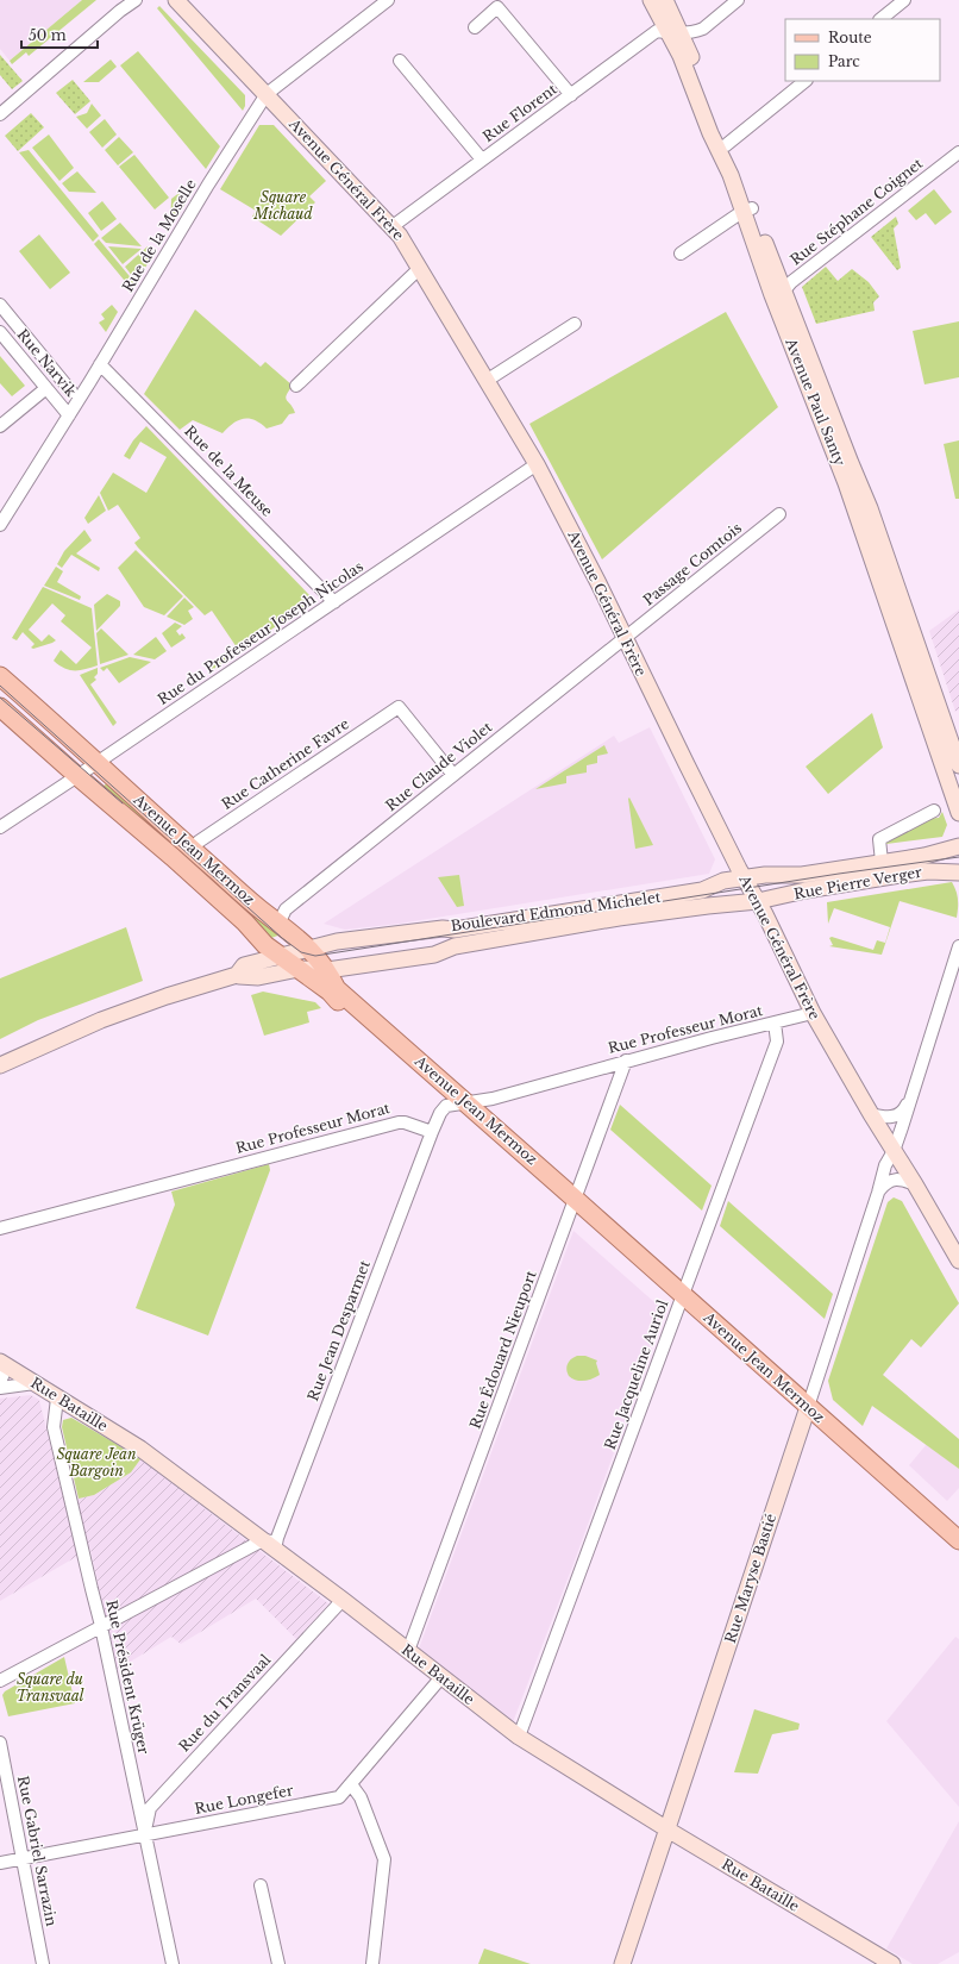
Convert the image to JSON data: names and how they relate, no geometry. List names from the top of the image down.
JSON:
{
  "streets": {
    "main road": ["Avenue Jean Mermoz"],
    "street": [
      "Rue Florent",
      "Avenue Général Frère",
      "Rue Stéphane Coignet",
      "Rue de la Moselle",
      "Rue Narvik",
      "Avenue Paul Santy",
      "Rue de la Meuse",
      "Passage Comtois",
      "Rue du Professeur Joseph Nicolas",
      "Rue Catherine Favre",
      "Rue Claude Violet",
      "Rue Pierre Verger",
      "Boulevard Edmond Michelet",
      "Rue Professeur Morat",
      "Rue Jean Desparmet",
      "Rue Édouard Nieuport",
      "Rue Jacqueline Auriol",
      "Rue Bataille",
      "Rue Maryse Bastié",
      "Rue Président Krüger",
      "Rue du Transvaal",
      "Rue Longefer",
      "Rue Gabriel Sarrazin"
    ]
  },
  "crossings": [
    ["Rue Florent", "Avenue Général Frère"],
    ["Rue Florent", "Avenue Paul Santy"],
    ["Avenue Général Frère", "Rue de la Moselle"],
    ["Avenue Général Frère", "Passage Comtois"],
    ["Avenue Général Frère", "Rue du Professeur Joseph Nicolas"],
    ["Avenue Général Frère", "Rue Claude Violet"],
    ["Avenue Général Frère", "Rue Pierre Verger"],
    ["Avenue Général Frère", "Boulevard Edmond Michelet"],
    ["Avenue Général Frère", "Rue Professeur Morat"],
    ["Avenue Général Frère", "Rue Maryse Bastié"],
    ["Rue Stéphane Coignet", "Avenue Paul Santy"],
    ["Rue de la Moselle", "Rue Narvik"],
    ["Rue de la Moselle", "Rue de la Meuse"],
    ["Rue de la Meuse", "Rue du Professeur Joseph Nicolas"],
    ["Passage Comtois", "Rue Claude Violet"],
    ["Rue du Professeur Joseph Nicolas", "Avenue Jean Mermoz"],
    ["Rue Catherine Favre", "Rue Claude Violet"],
    ["Rue Catherine Favre", "Avenue Jean Mermoz"],
    ["Rue Claude Violet", "Avenue Jean Mermoz"],
    ["Avenue Jean Mermoz", "Boulevard Edmond Michelet"],
    ["Avenue Jean Mermoz", "Rue Professeur Morat"],
    ["Avenue Jean Mermoz", "Rue Édouard Nieuport"],
    ["Avenue Jean Mermoz", "Rue Jacqueline Auriol"],
    ["Avenue Jean Mermoz", "Rue Maryse Bastié"],
    ["Rue Pierre Verger", "Boulevard Edmond Michelet"],
    ["Rue Professeur Morat", "Rue Jean Desparmet"],
    ["Rue Professeur Morat", "Rue Édouard Nieuport"],
    ["Rue Professeur Morat", "Rue Jacqueline Auriol"],
    ["Rue Jean Desparmet", "Rue Bataille"],
    ["Rue Édouard Nieuport", "Rue Bataille"],
    ["Rue Jacqueline Auriol", "Rue Bataille"],
    ["Rue Bataille", "Rue Maryse Bastié"],
    ["Rue Bataille", "Rue Président Krüger"],
    ["Rue Bataille", "Rue du Transvaal"],
    ["Rue Bataille", "Rue Longefer"],
    ["Rue Président Krüger", "Rue du Transvaal"],
    ["Rue Président Krüger", "Rue Longefer"],
    ["Rue du Transvaal", "Rue Longefer"],
    ["Rue Longefer", "Rue Gabriel Sarrazin"]
  ],
  "parks": ["Square Michaud", "Square Jean Bargoin", "Square du Transvaal"],
  "legend": ["Route", "Parc"],
  "scale_bar": "50 m"
}
